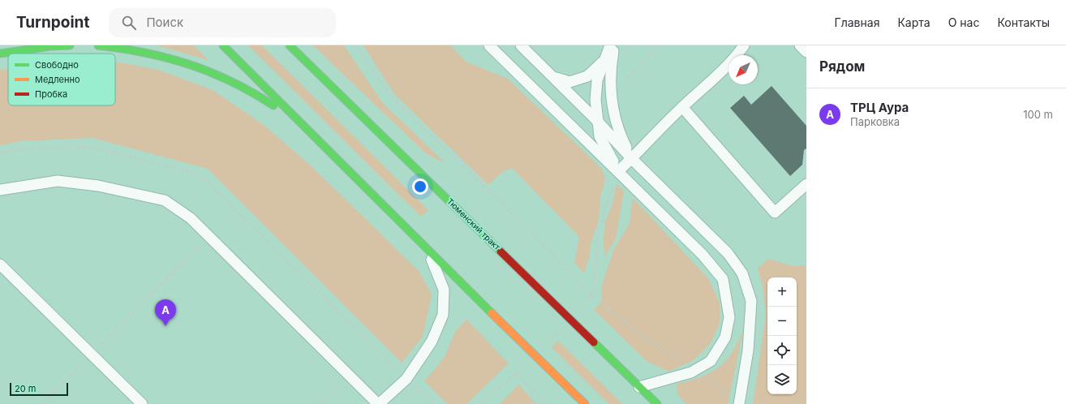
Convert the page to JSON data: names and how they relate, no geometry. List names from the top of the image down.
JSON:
{
  "streets": {
    "main road": ["Тюменский тракт"]
  },
  "legend": ["Свободно", "Медленно", "Пробка"],
  "scale_bar": "20 m",
  "north": "bottom left",
  "page": {
    "header": "Turnpoint",
    "search": "Поиск",
    "nav": [
      "Главная",
      "Карта",
      "О нас",
      "Контакты"
    ],
    "heading": "Рядом",
    "list": [
      {
        "mark": "A",
        "name": "ТРЦ Аура",
        "note": "Парковка",
        "value": "100 m"
      }
    ],
    "map_buttons": ["+", "−"],
    "pins": "A",
    "scale": "20 m"
  }
}
